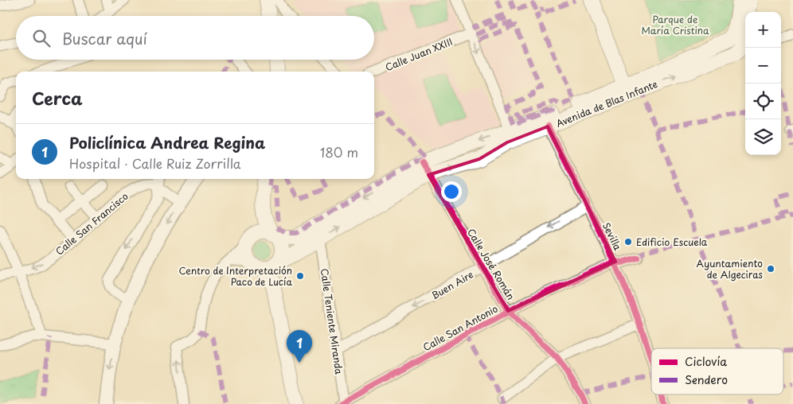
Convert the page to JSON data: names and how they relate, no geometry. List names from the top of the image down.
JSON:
{
  "streets": {
    "main road": ["Avenida de Blas Infante"],
    "street": [
      "Calle Juan XXIII",
      "Calle San Francisco",
      "Sevilla",
      "Calle José Román",
      "Buen Aire",
      "Calle Teniente Miranda",
      "Calle San Antonio"
    ]
  },
  "crossings": [
    ["Avenida de Blas Infante", "Sevilla"],
    ["Avenida de Blas Infante", "Calle José Román"],
    ["Avenida de Blas Infante", "Calle Teniente Miranda"],
    ["Sevilla", "Buen Aire"],
    ["Sevilla", "Calle San Antonio"],
    ["Calle José Román", "Buen Aire"],
    ["Calle José Román", "Calle San Antonio"],
    ["Buen Aire", "Calle Teniente Miranda"],
    ["Calle Teniente Miranda", "Calle San Antonio"]
  ],
  "one_way": ["Buen Aire"],
  "parks": ["Parque de María Cristina"],
  "places": ["Edificio Escuela", "Ayuntamiento de Algeciras", "Centro de Interpretación Paco de Lucía"],
  "legend": ["Ciclovía", "Sendero"],
  "page": {
    "map_buttons": ["+", "−"],
    "search": "Buscar aquí",
    "heading": "Cerca",
    "list": [
      {
        "mark": "1",
        "name": "Policlínica Andrea Regina",
        "note": "Hospital · Calle Ruiz Zorrilla",
        "value": "180 m"
      }
    ],
    "pins": "1"
  }
}
